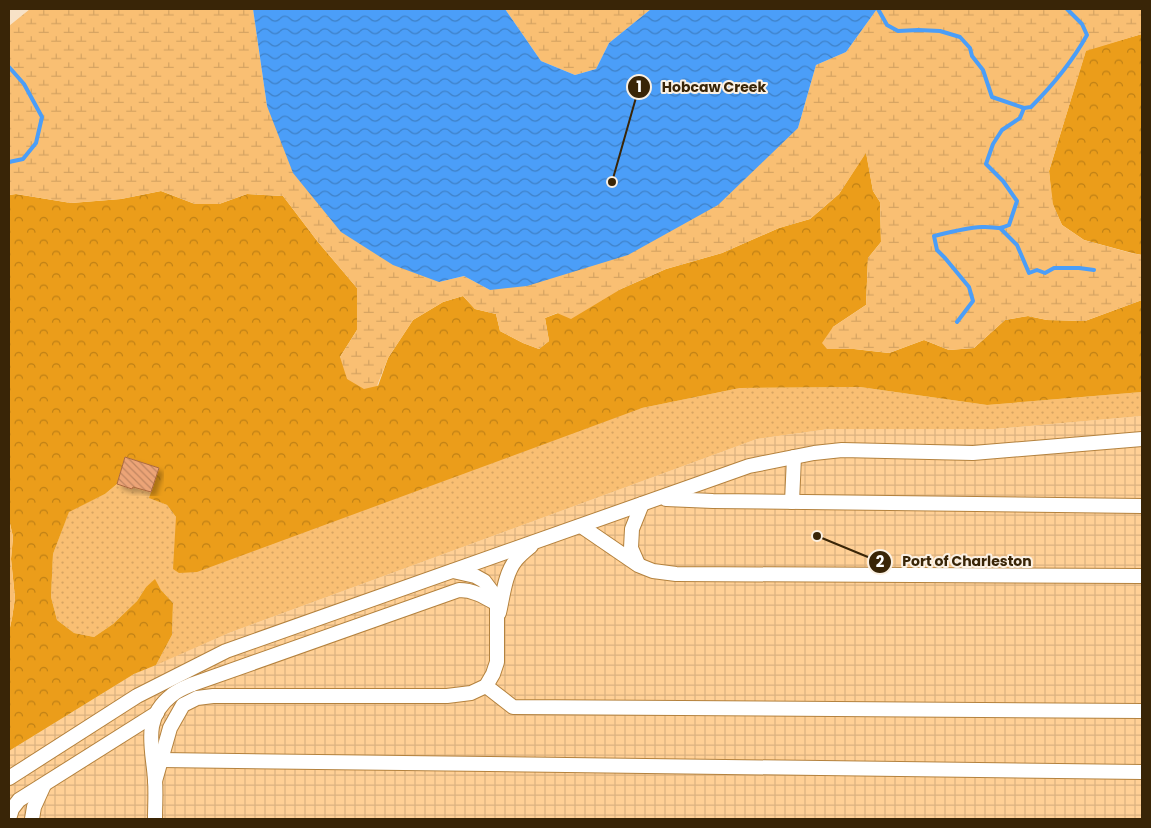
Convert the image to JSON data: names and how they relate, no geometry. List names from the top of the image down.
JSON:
{
  "places": ["Hobcaw Creek", "Port of Charleston"]
}
